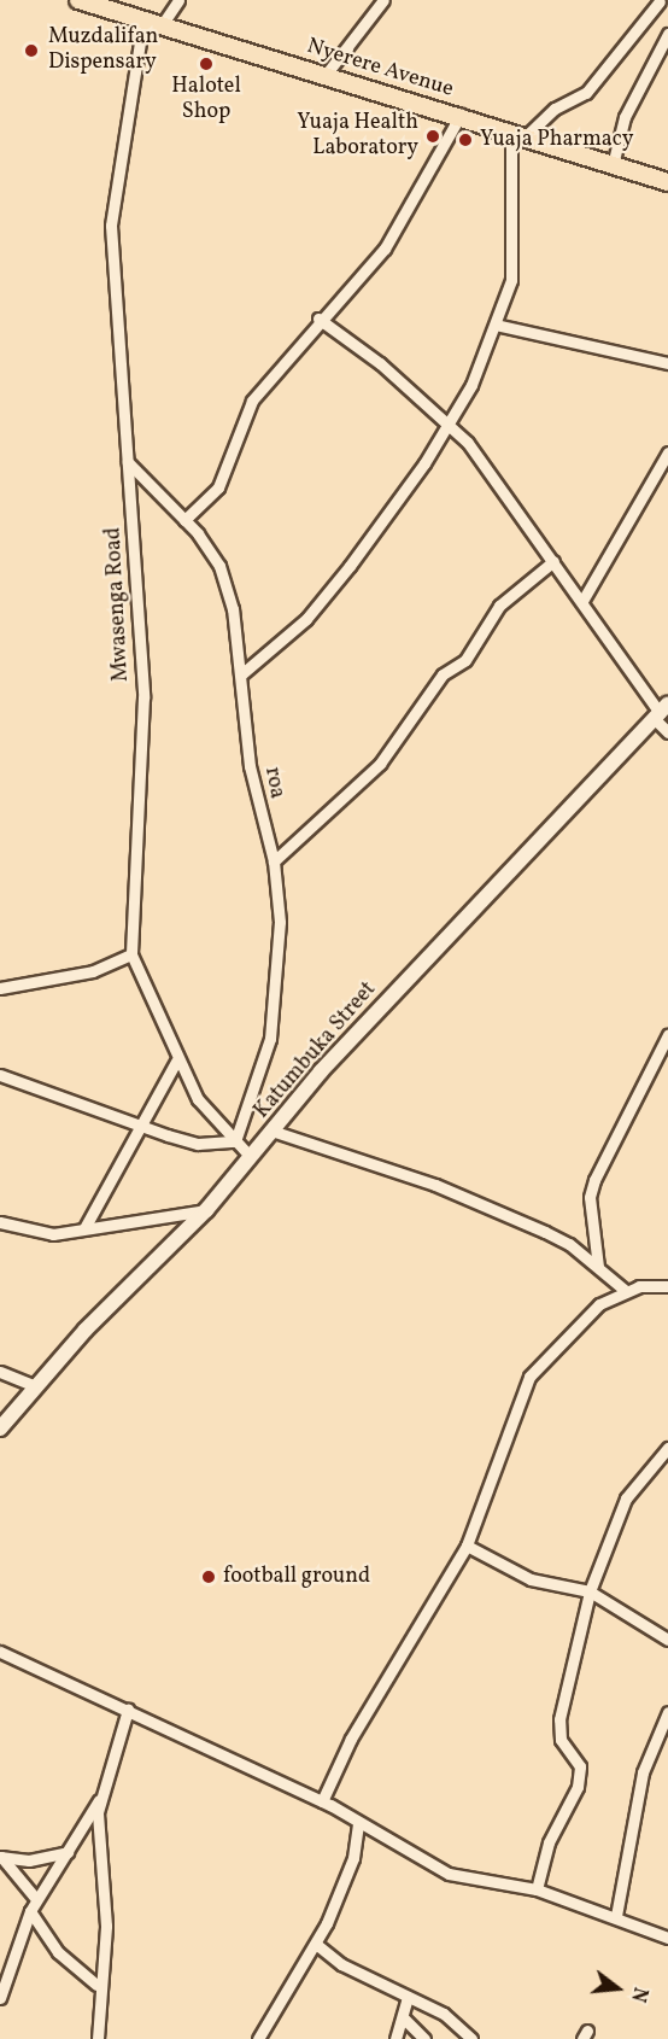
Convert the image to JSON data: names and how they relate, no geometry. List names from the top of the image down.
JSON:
{
  "streets": {
    "main road": ["Nyerere Avenue", "Katumbuka Street"],
    "street": ["Mwasenga Road", "roa"]
  },
  "crossings": [
    ["Nyerere Avenue", "Mwasenga Road"],
    ["Mwasenga Road", "roa"],
    ["Mwasenga Road", "Katumbuka Street"]
  ],
  "places": [
    "Muzdalifan Dispensary",
    "Halotel Shop",
    "Yuaja Health Laboratory",
    "Yuaja Pharmacy",
    "football ground"
  ],
  "north": "right"
}
